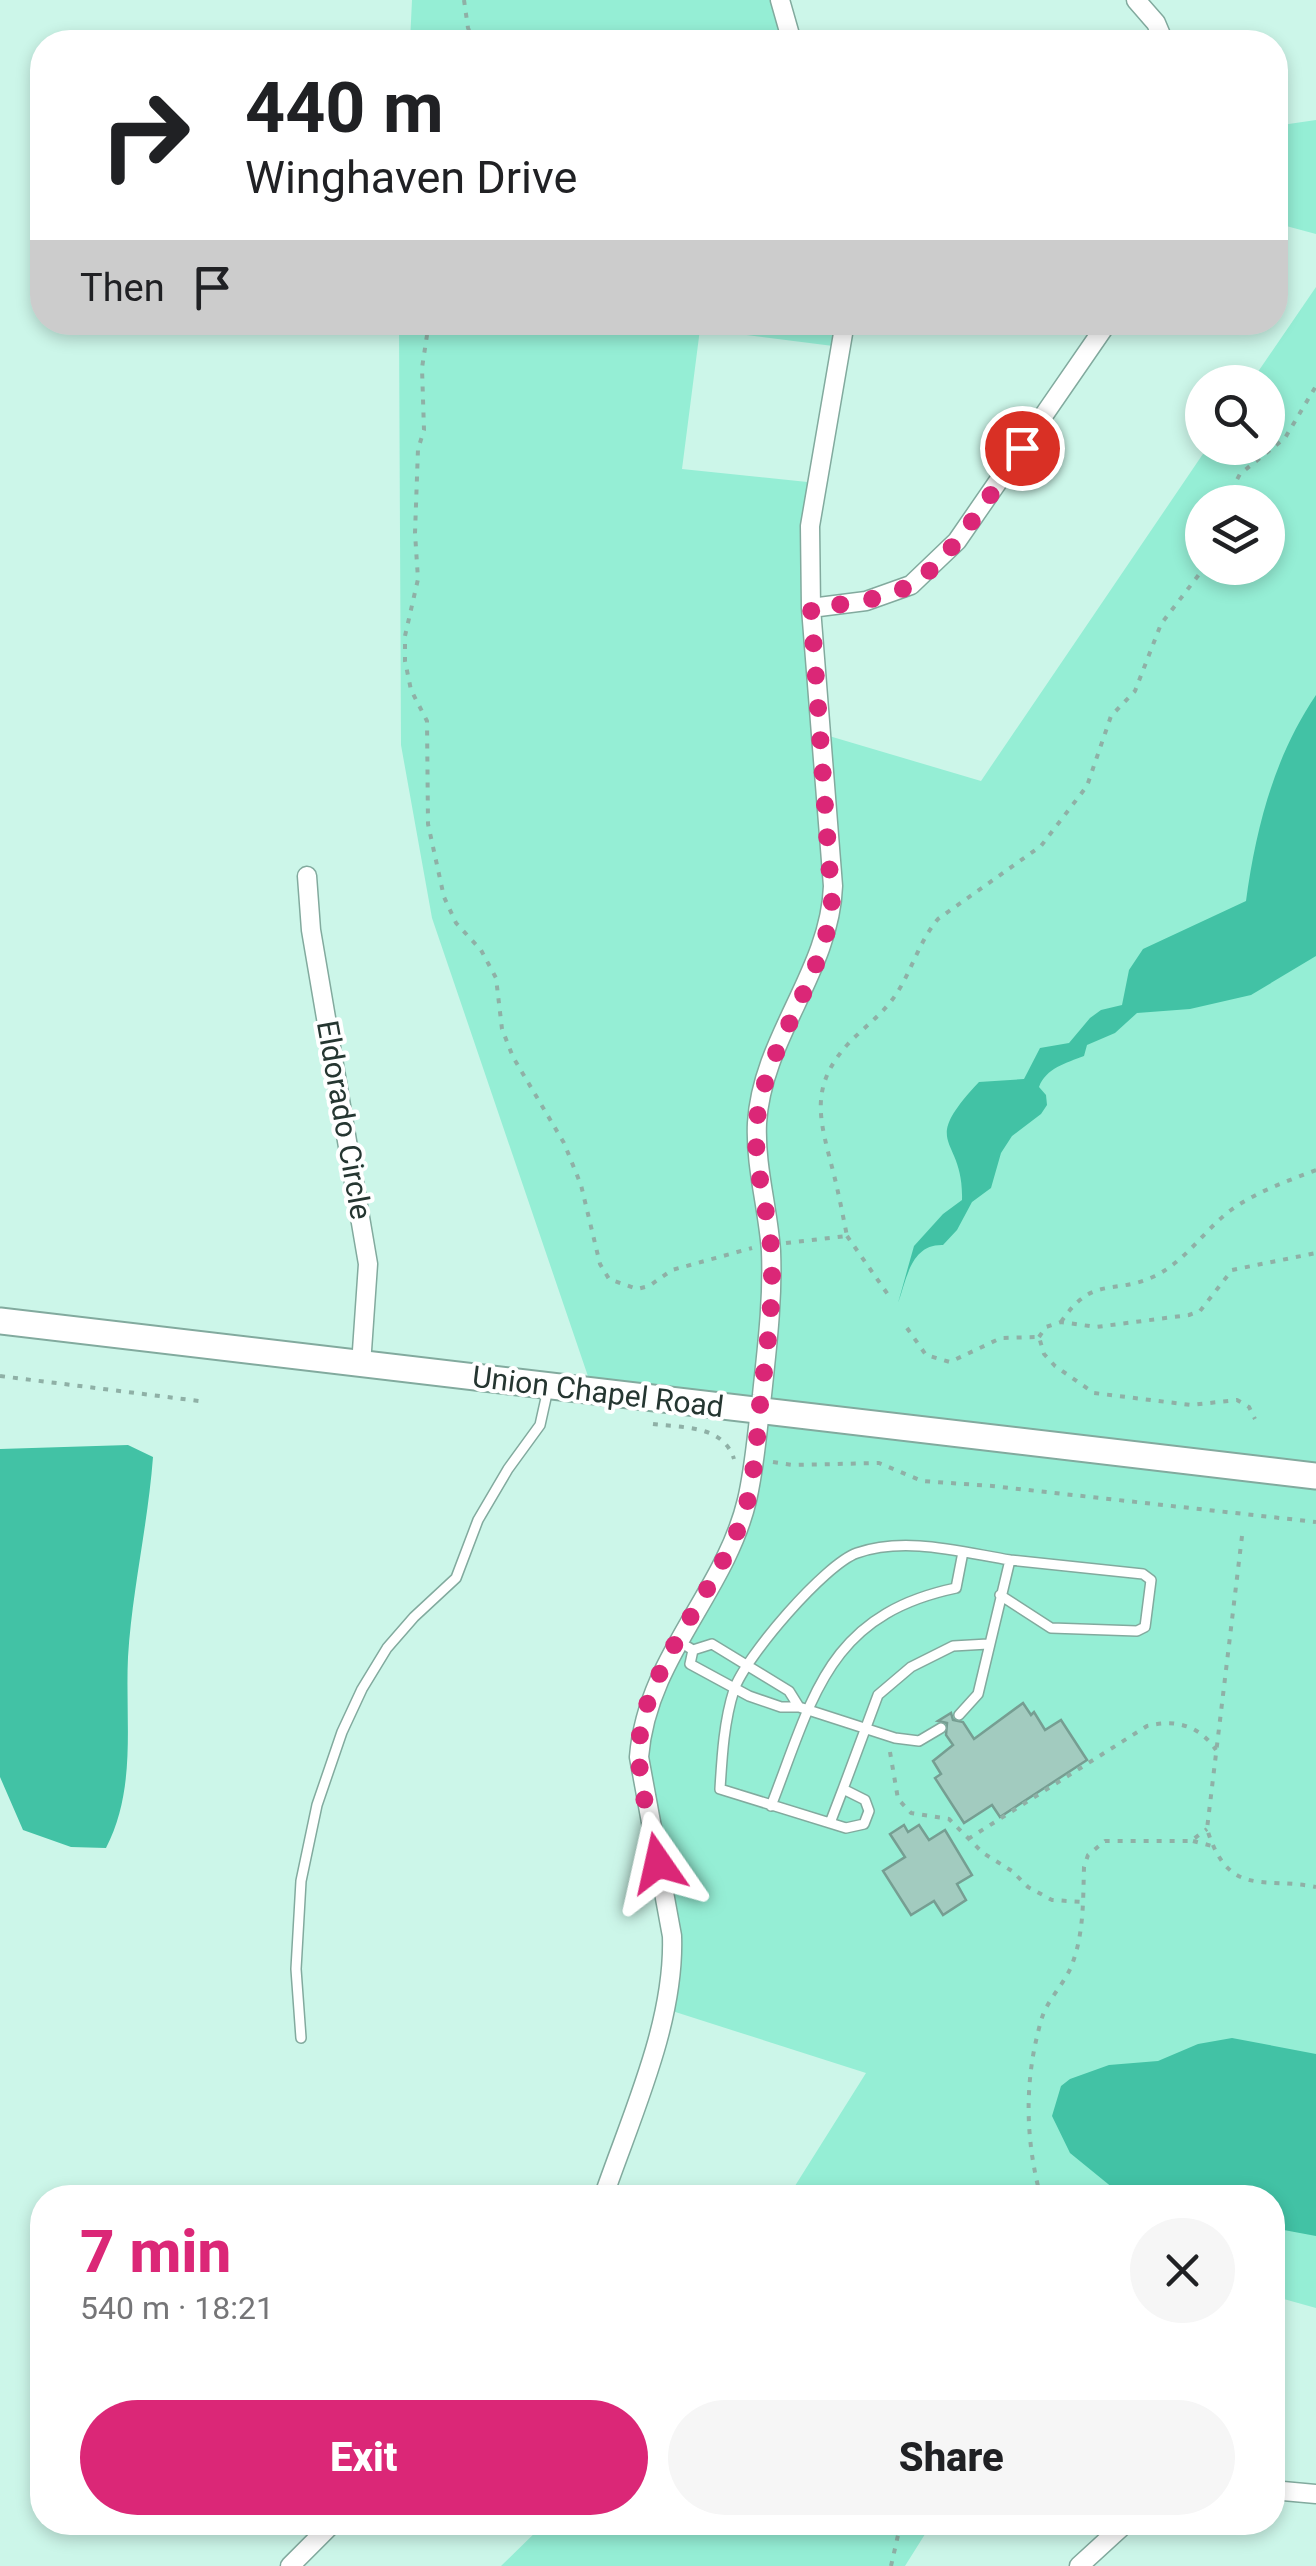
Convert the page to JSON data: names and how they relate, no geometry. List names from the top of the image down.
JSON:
{
  "streets": {
    "main road": ["Union Chapel Road"],
    "street": ["Eldorado Circle"]
  },
  "crossings": [
    ["Eldorado Circle", "Union Chapel Road"]
  ],
  "page": {
    "turn": ["440 m", "Winghaven Drive"],
    "then": "Then",
    "heading": ["7 min", "540 m · 18:21"],
    "buttons": ["Exit", "Share"]
  }
}
